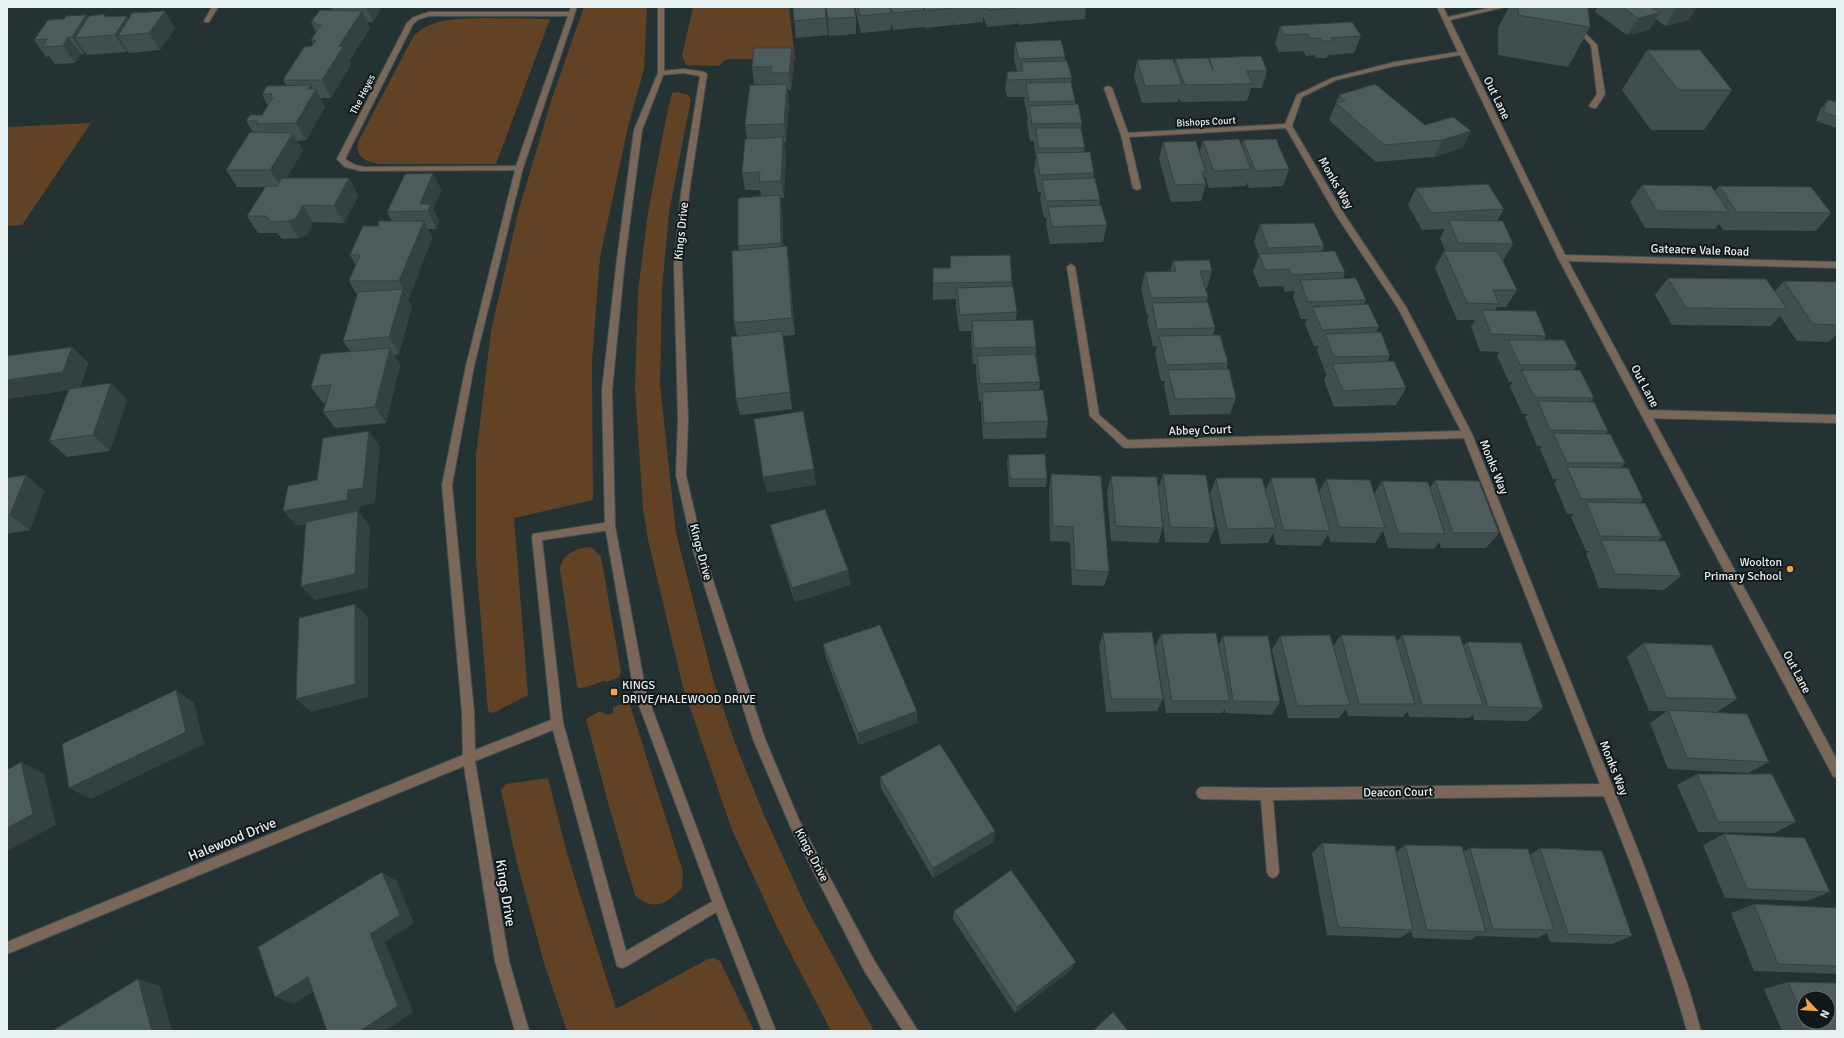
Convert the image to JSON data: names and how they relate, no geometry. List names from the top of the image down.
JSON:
{
  "streets": {
    "street": [
      "The Heyes",
      "Out Lane",
      "Bishops Court",
      "Monks Way",
      "Kings Drive",
      "Gateacre Vale Road",
      "Abbey Court",
      "Deacon Court",
      "Halewood Drive"
    ]
  },
  "crossings": [
    ["The Heyes", "Kings Drive"],
    ["Out Lane", "Gateacre Vale Road"],
    ["Bishops Court", "Monks Way"],
    ["Monks Way", "Abbey Court"],
    ["Monks Way", "Deacon Court"],
    ["Kings Drive", "Halewood Drive"]
  ],
  "places": {
    "other": ["Woolton Primary School"],
    "transit": ["KINGS DRIVE/HALEWOOD DRIVE"]
  },
  "north": "bottom right"
}
